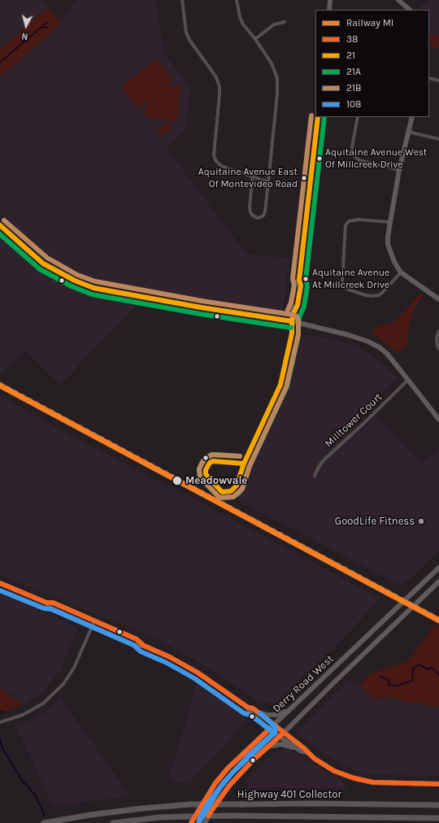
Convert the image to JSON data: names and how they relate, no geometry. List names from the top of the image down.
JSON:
{
  "streets": {
    "highway": ["Highway 401 Collector"],
    "street": ["Milltower Court", "Derry Road West"]
  },
  "places": [
    "Aquitaine Avenue West Of Millcreek Drive",
    "Aquitaine Avenue East Of Montevideo Road",
    "Aquitaine Avenue At Millcreek Drive",
    "Meadowvale",
    "GoodLife Fitness"
  ],
  "lines": [
    "transit line 21B",
    "transit line 21",
    "transit line 21A",
    "rail line MI",
    "transit line 38",
    "transit line 108"
  ],
  "legend": [
    "Railway MI",
    "38",
    "21",
    "21A",
    "21B",
    "108"
  ],
  "north": "bottom"
}
